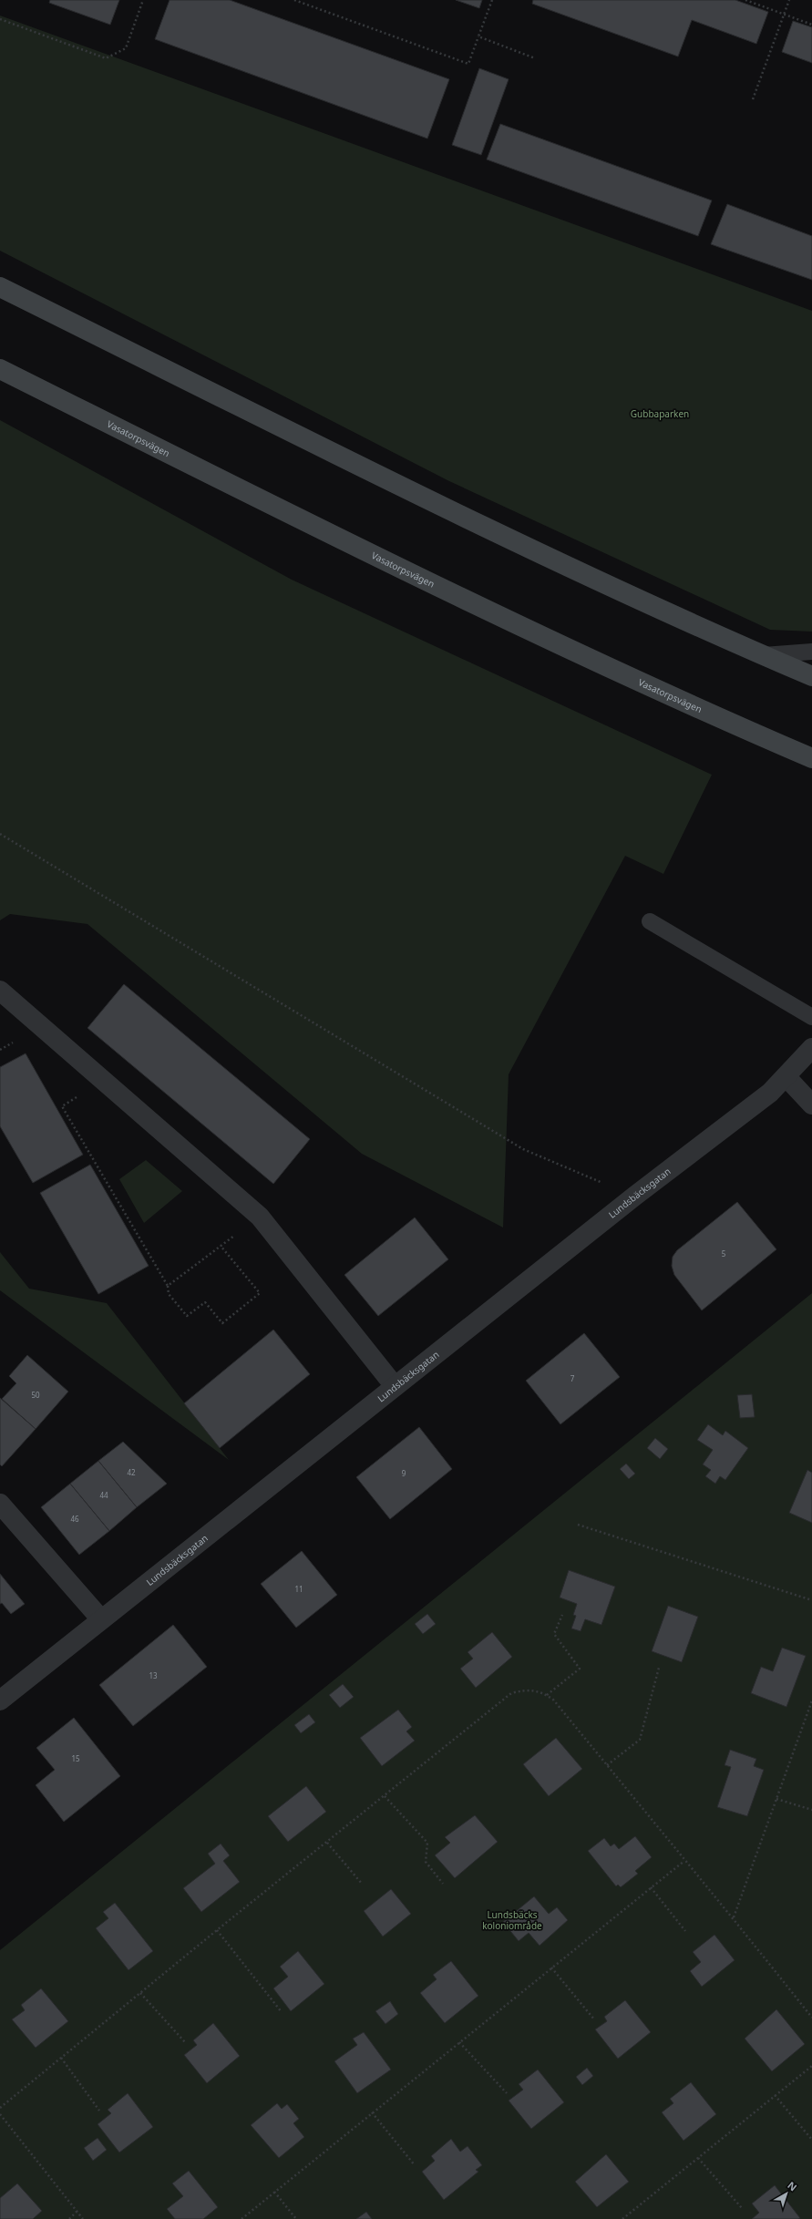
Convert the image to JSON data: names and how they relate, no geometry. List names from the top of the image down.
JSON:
{
  "streets": {
    "main road": ["Vasatorpsvägen"],
    "street": ["Lundsbäcksgatan"]
  },
  "parks": ["Gubbaparken", "Lundsbäcks koloniområde"],
  "house_numbers": [
    "5",
    "7",
    "50",
    "42",
    "9",
    "44",
    "46",
    "11",
    "13",
    "15"
  ],
  "north": "top right"
}
